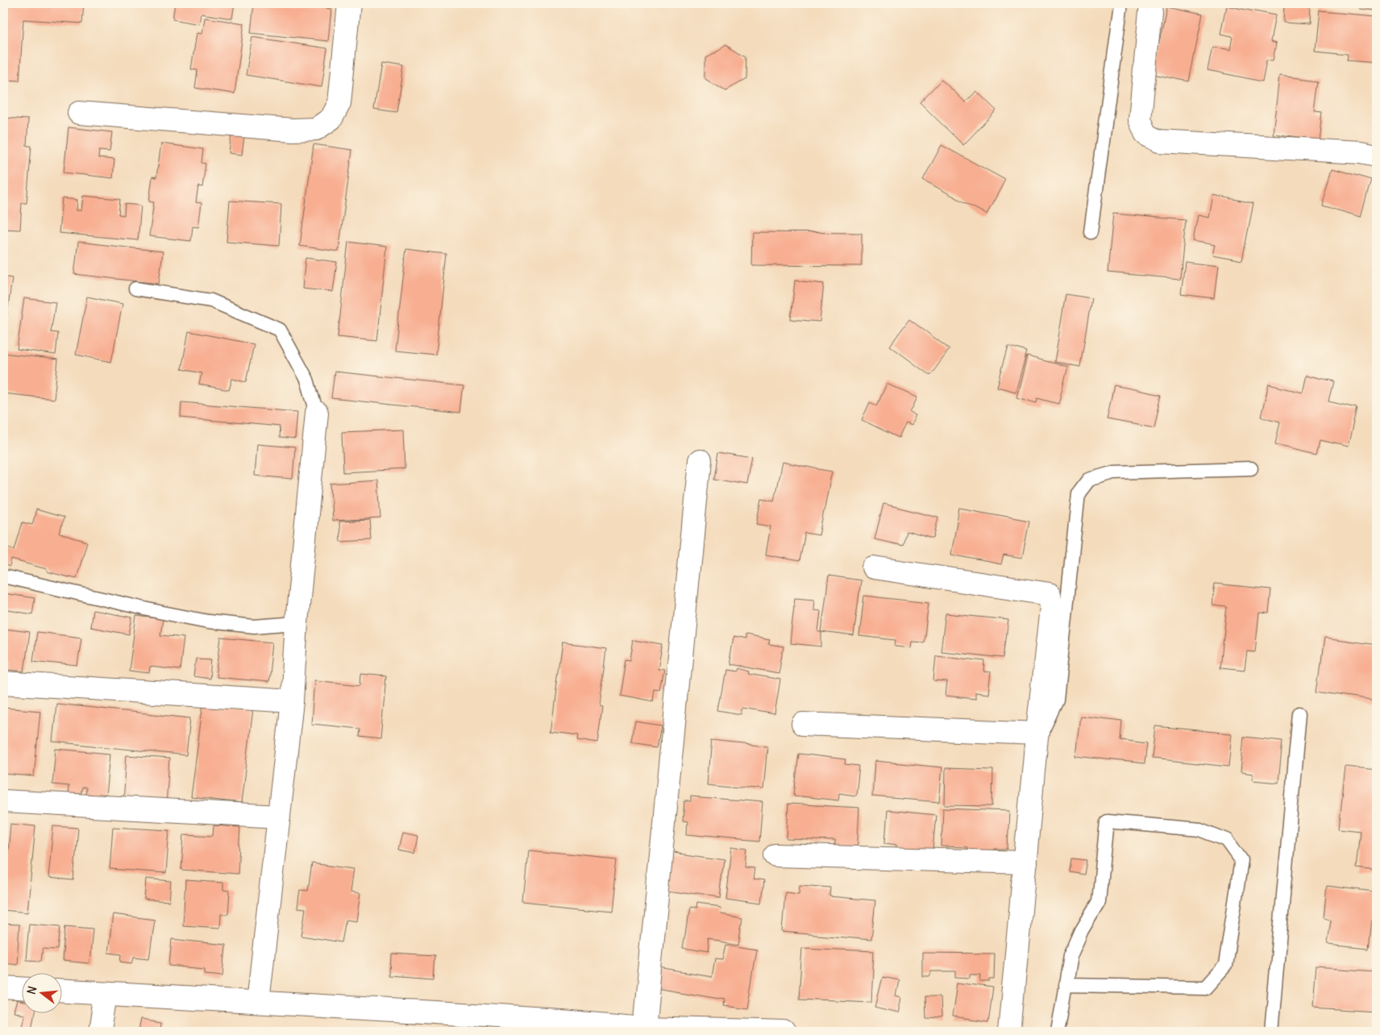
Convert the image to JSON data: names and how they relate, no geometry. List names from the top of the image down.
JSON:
{
  "north": "left"
}
